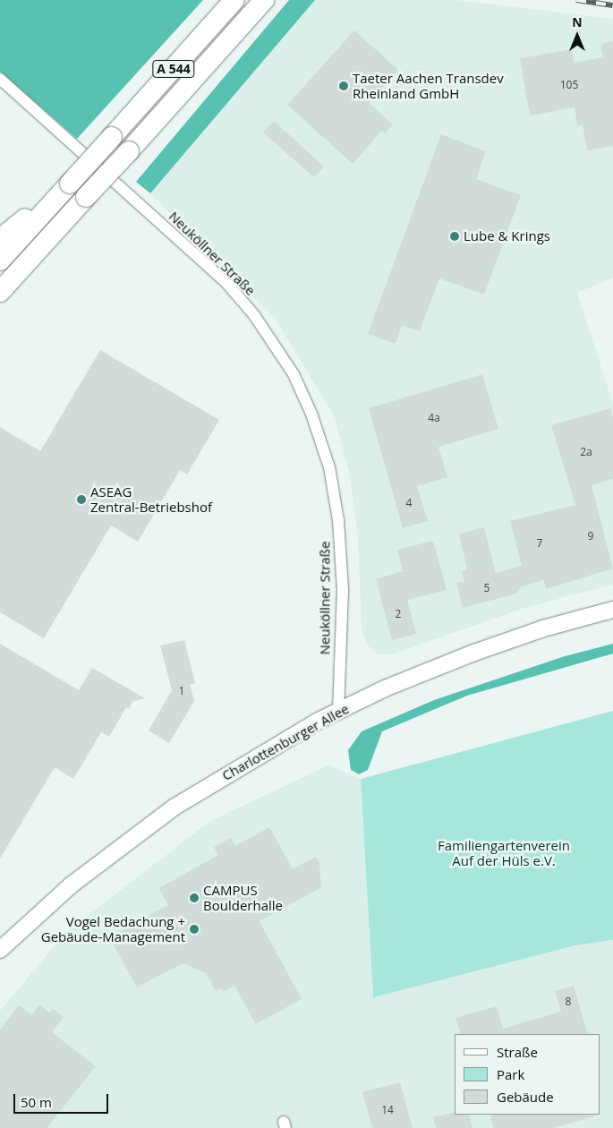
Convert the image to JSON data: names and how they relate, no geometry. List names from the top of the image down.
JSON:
{
  "streets": {
    "highway": ["A 544"],
    "street": ["Neuköllner Straße", "Charlottenburger Allee"]
  },
  "crossings": [
    ["Neuköllner Straße", "Charlottenburger Allee"]
  ],
  "parks": ["Familiengartenverein Auf der Hüls e.V."],
  "places": [
    "Taeter Aachen Transdev Rheinland GmbH",
    "Lube & Krings",
    "ASEAG Zentral-Betriebshof",
    "CAMPUS Boulderhalle",
    "Vogel Bedachung + Gebäude-Management"
  ],
  "house_numbers": [
    "105",
    "4a",
    "2a",
    "4",
    "9",
    "7",
    "5",
    "2",
    "1",
    "8",
    "14"
  ],
  "legend": ["Straße", "Park", "Gebäude"],
  "scale_bar": "50 m",
  "north": "top"
}
